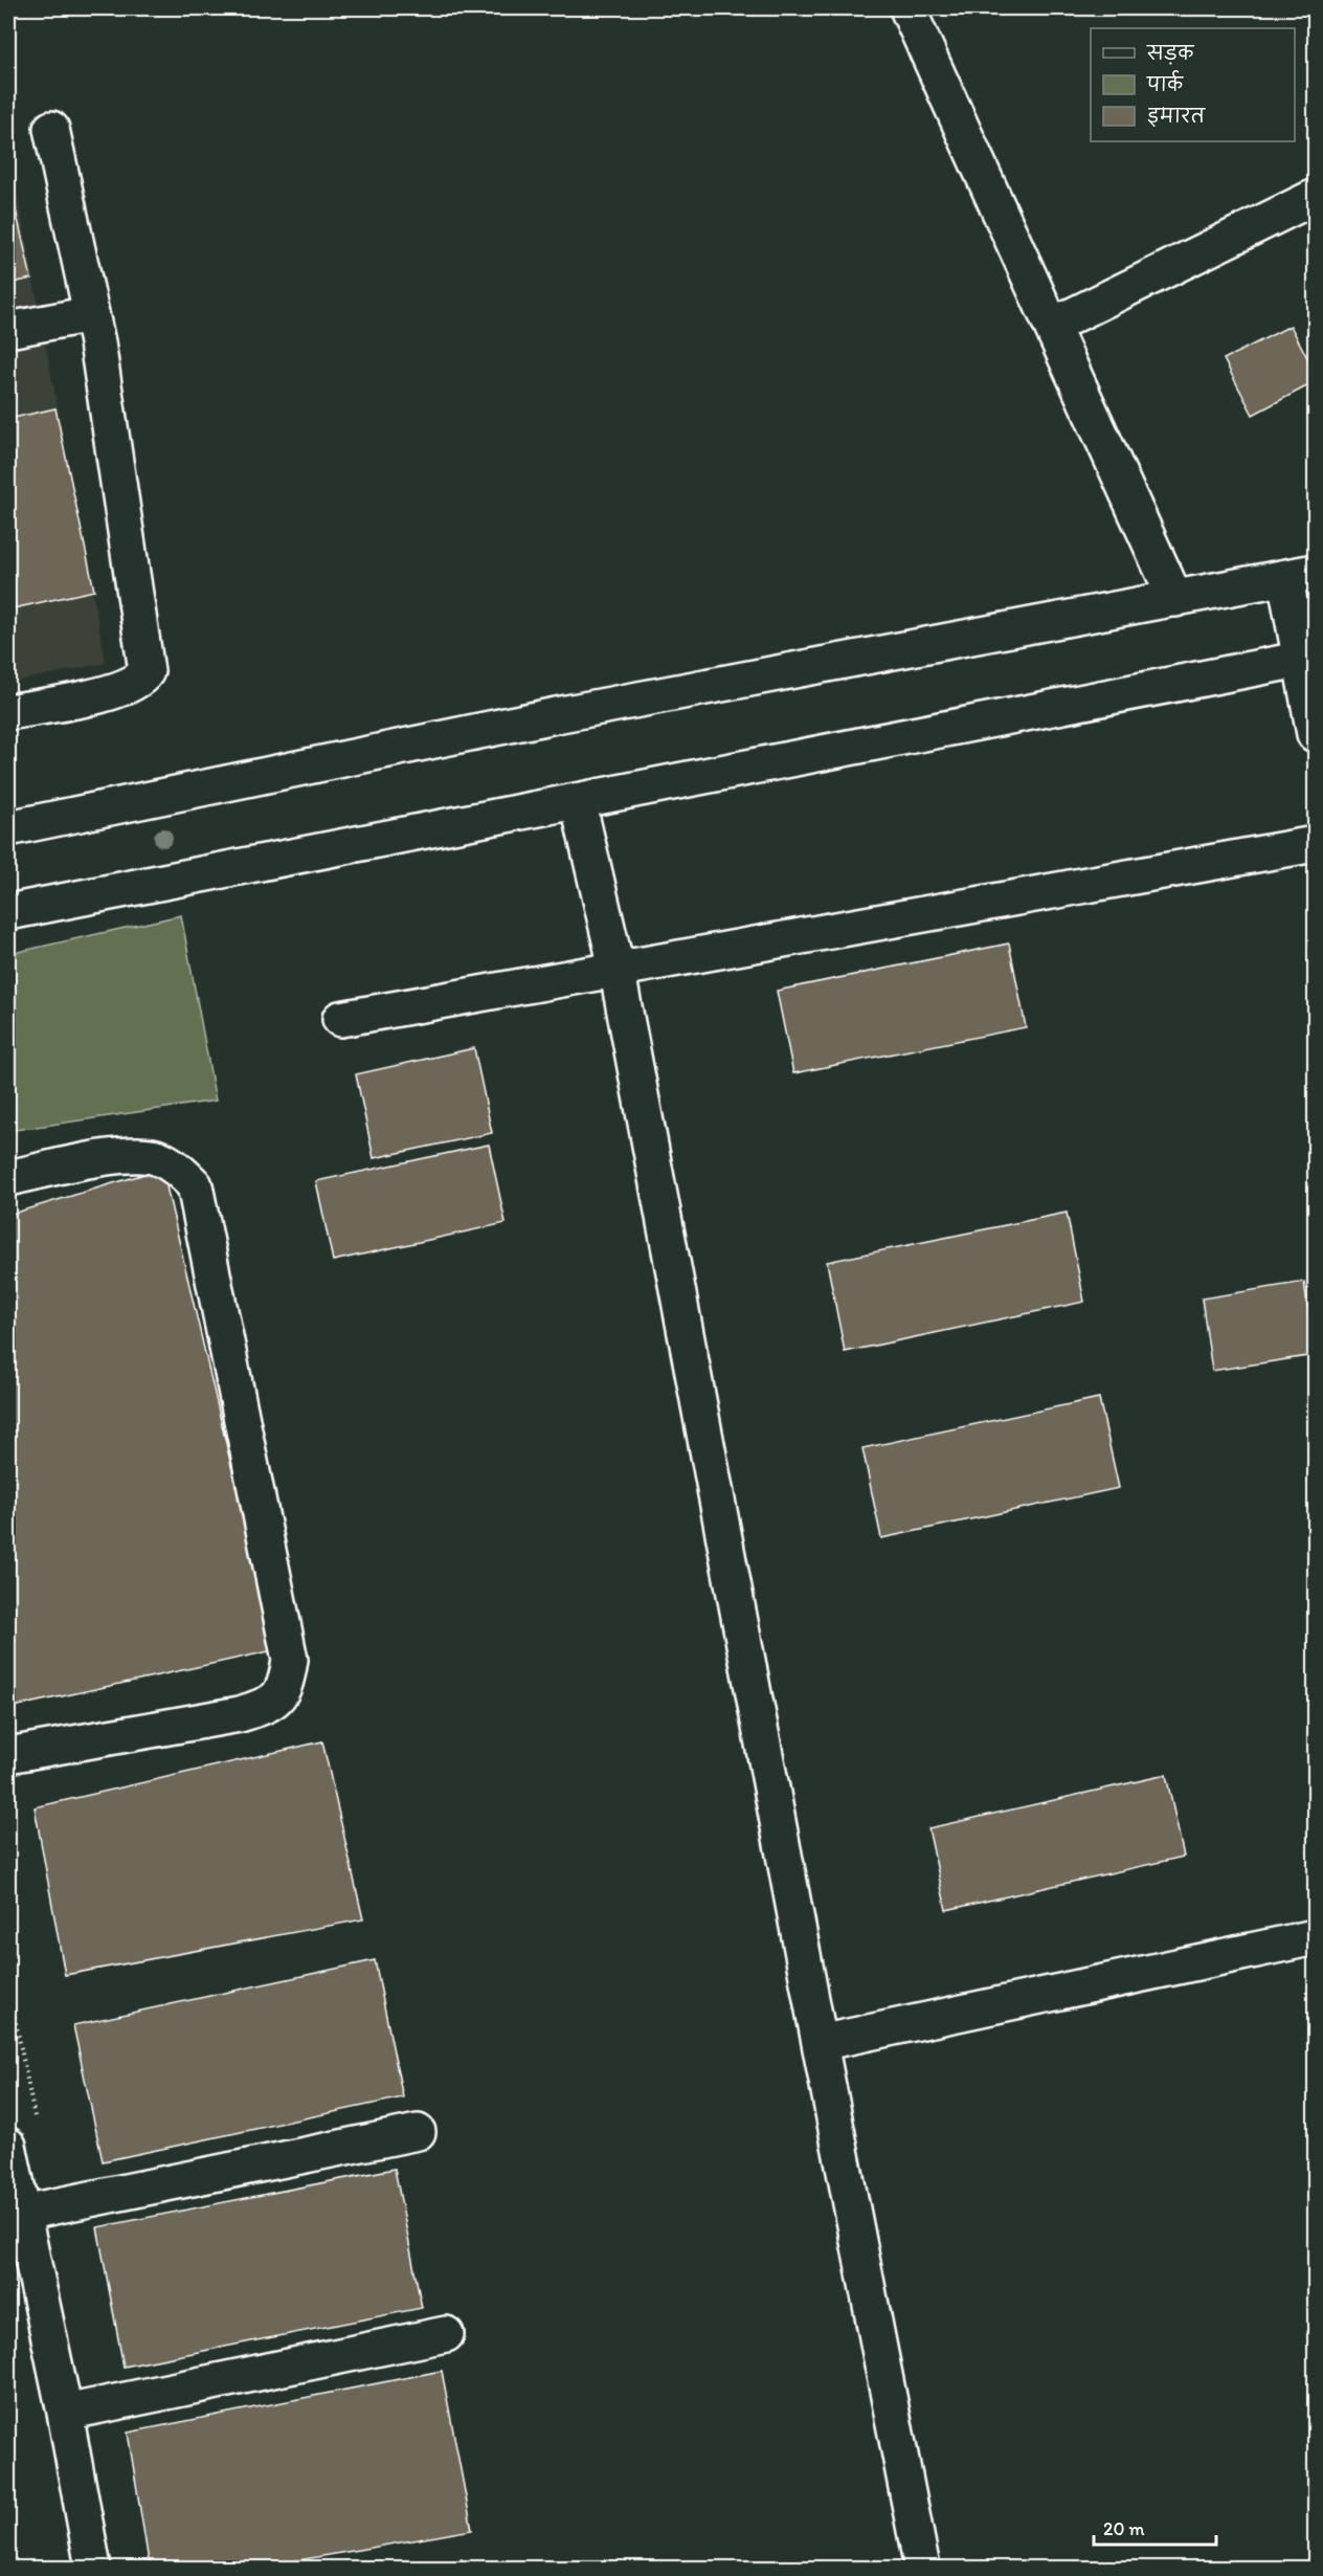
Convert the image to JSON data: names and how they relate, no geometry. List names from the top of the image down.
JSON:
{
  "legend": ["सड़क", "पार्क", "इमारत"],
  "scale_bar": "20 m"
}
